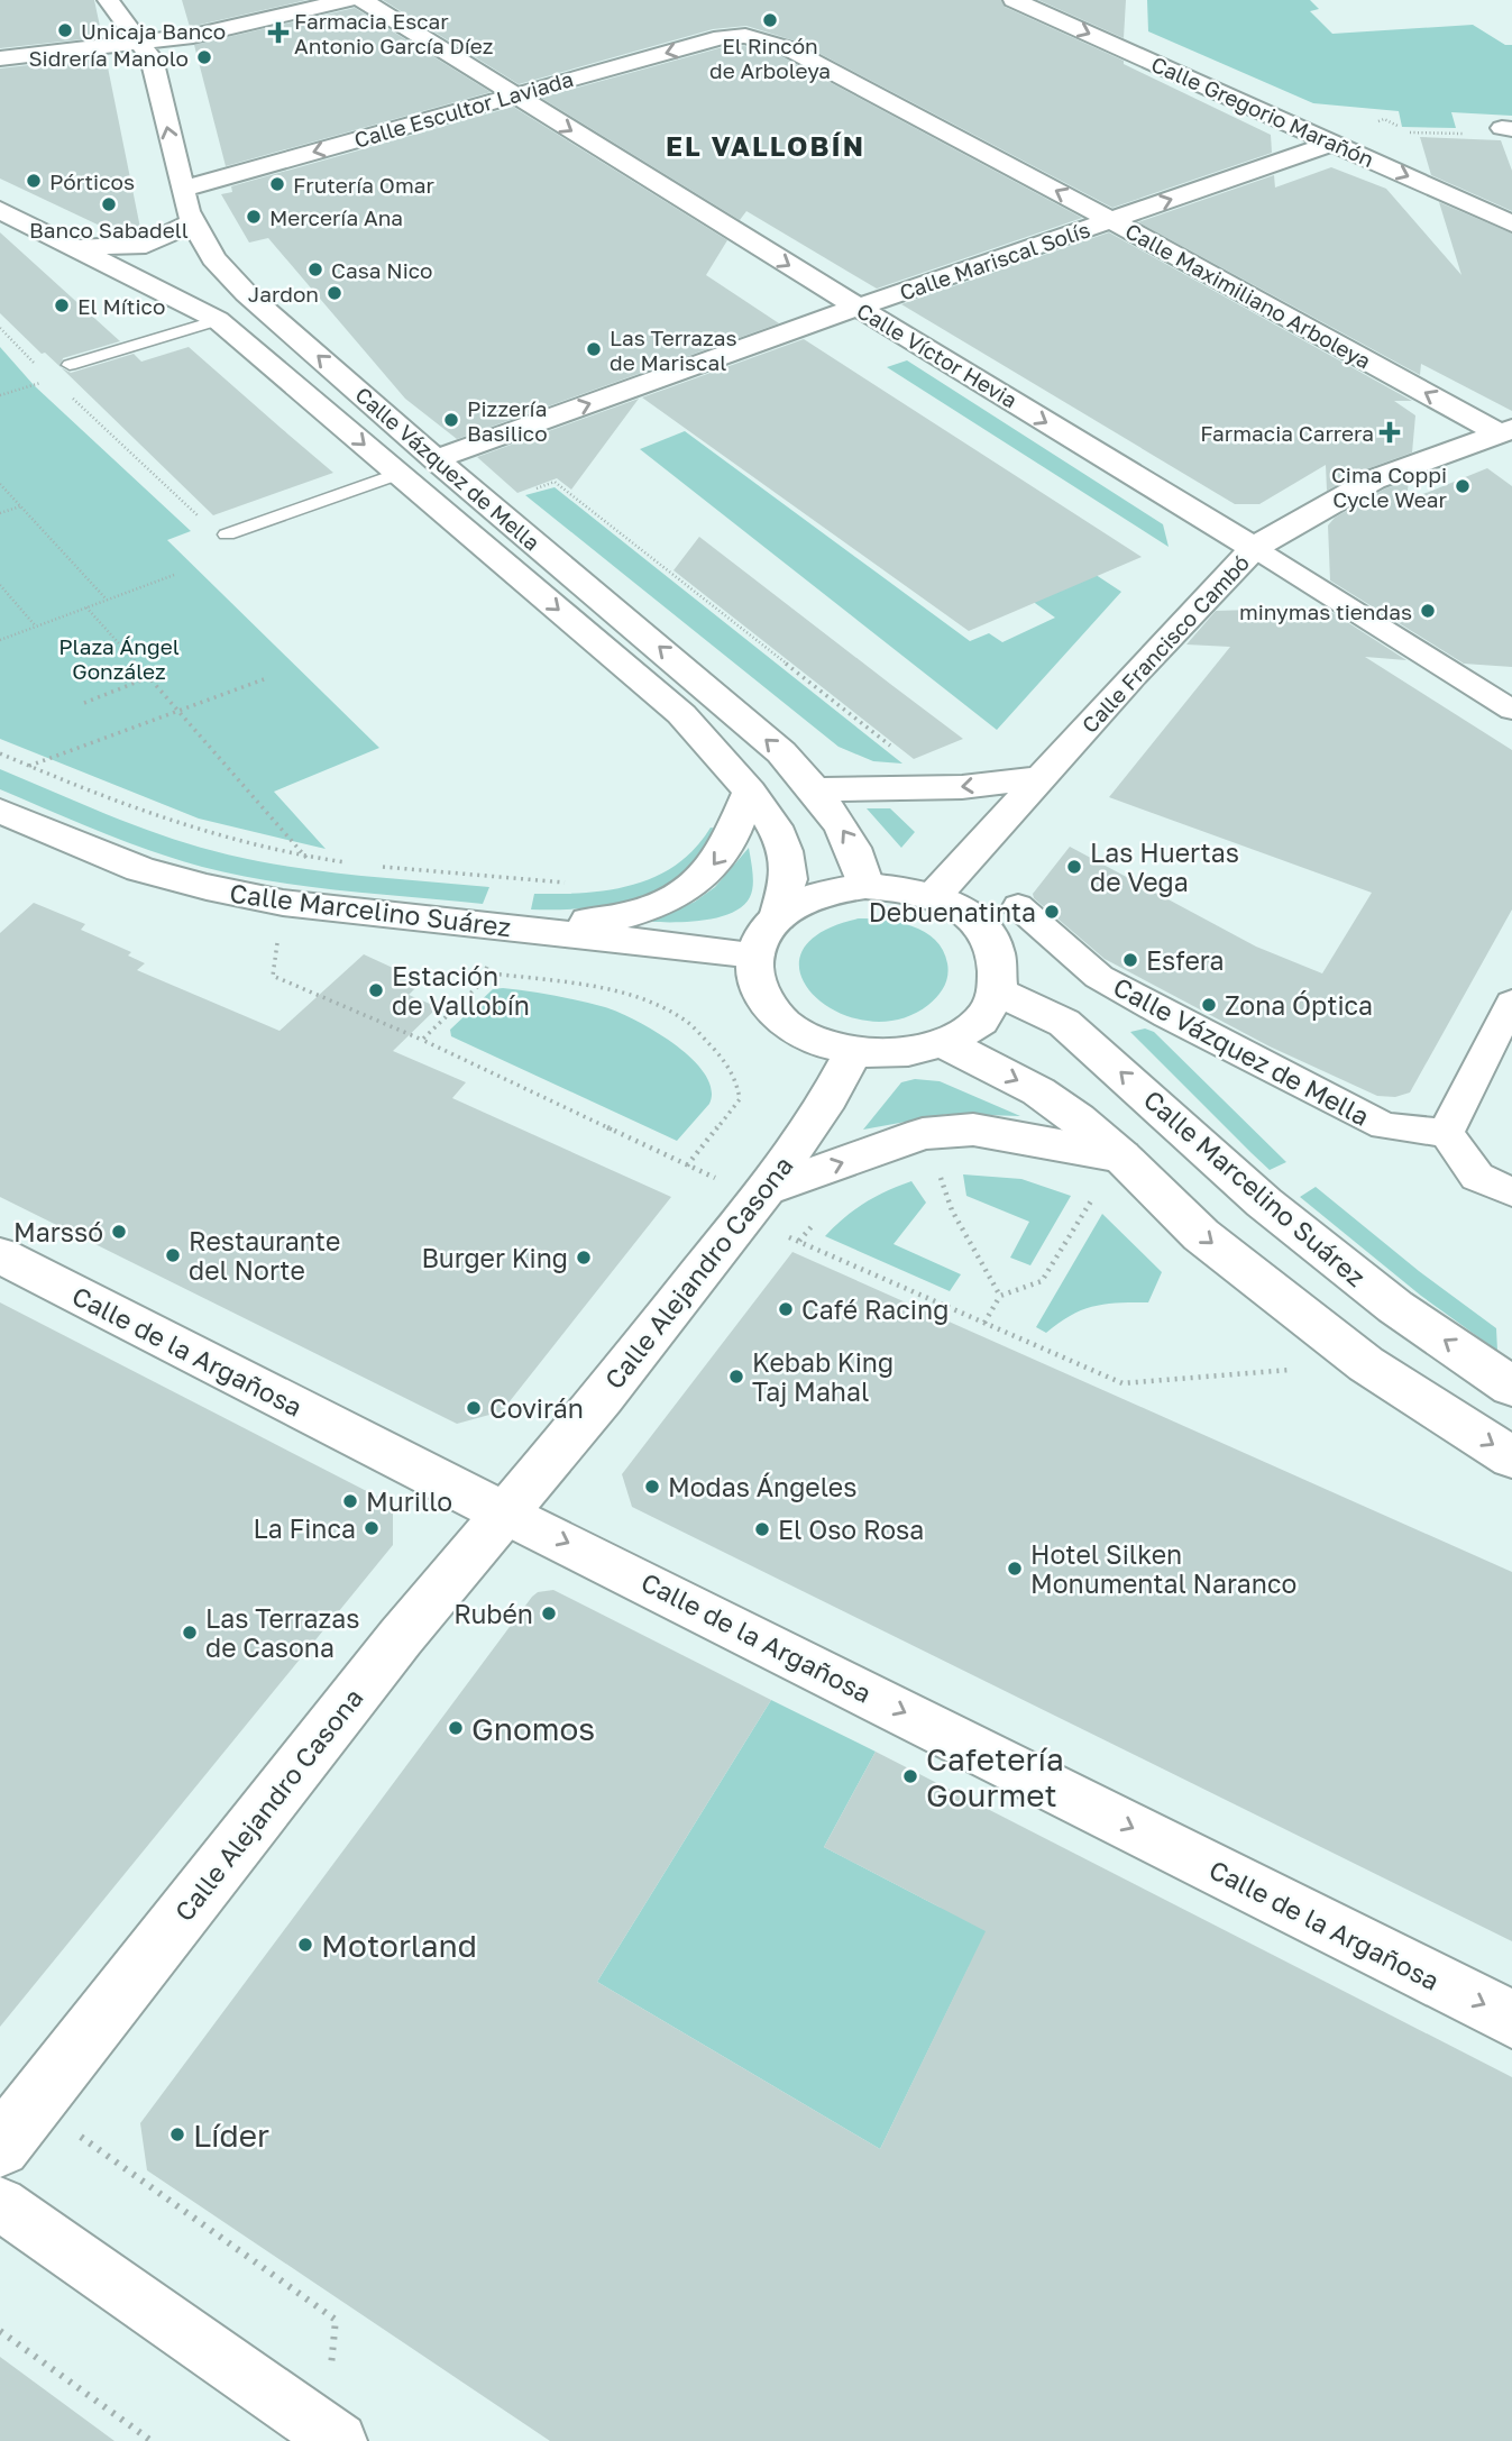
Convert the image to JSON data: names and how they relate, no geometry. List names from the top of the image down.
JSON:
{
  "streets": {
    "street": [
      "Calle Escultor Laviada",
      "Calle Gregorio Marañón",
      "Calle Mariscal Solís",
      "Calle Maximiliano Arboleya",
      "Calle Víctor Hevia",
      "Calle Vázquez de Mella",
      "Calle Francisco Cambó",
      "Calle Marcelino Suárez",
      "Calle Alejandro Casona",
      "Calle de la Argañosa"
    ]
  },
  "crossings": [
    ["Calle Escultor Laviada", "Calle Maximiliano Arboleya"],
    ["Calle Escultor Laviada", "Calle Víctor Hevia"],
    ["Calle Escultor Laviada", "Calle Vázquez de Mella"],
    ["Calle Gregorio Marañón", "Calle Mariscal Solís"],
    ["Calle Mariscal Solís", "Calle Maximiliano Arboleya"],
    ["Calle Mariscal Solís", "Calle Víctor Hevia"],
    ["Calle Mariscal Solís", "Calle Vázquez de Mella"],
    ["Calle Maximiliano Arboleya", "Calle Francisco Cambó"],
    ["Calle Víctor Hevia", "Calle Francisco Cambó"],
    ["Calle Vázquez de Mella", "Calle Francisco Cambó"],
    ["Calle Vázquez de Mella", "Calle Marcelino Suárez"],
    ["Calle Vázquez de Mella", "Calle Alejandro Casona"],
    ["Calle Francisco Cambó", "Calle Marcelino Suárez"],
    ["Calle Francisco Cambó", "Calle Alejandro Casona"],
    ["Calle Marcelino Suárez", "Calle Alejandro Casona"],
    ["Calle Alejandro Casona", "Calle de la Argañosa"]
  ],
  "one_way": [
    "Calle Gregorio Marañón",
    "Calle Mariscal Solís",
    "Calle Maximiliano Arboleya",
    "Calle Víctor Hevia",
    "Calle de la Argañosa"
  ],
  "districts": ["EL VALLOBÍN"],
  "parks": ["Plaza Ángel González"],
  "places": {
    "other": [
      "El Rincón de Arboleya",
      "Unicaja Banco",
      "Sidrería Manolo",
      "Pórticos",
      "Frutería Omar",
      "Banco Sabadell",
      "Mercería Ana",
      "Casa Nico",
      "Jardon",
      "El Mítico",
      "Las Terrazas de Mariscal",
      "Pizzería Basilico",
      "Cima Coppi Cycle Wear",
      "minymas tiendas",
      "Las Huertas de Vega",
      "Debuenatinta",
      "Esfera",
      "Estación de Vallobín",
      "Zona Óptica",
      "Marssó",
      "Restaurante del Norte",
      "Burger King",
      "Café Racing",
      "Kebab King Taj Mahal",
      "Covirán",
      "Modas Ángeles",
      "Murillo",
      "La Finca",
      "El Oso Rosa",
      "Hotel Silken Monumental Naranco",
      "Rubén",
      "Las Terrazas de Casona",
      "Gnomos",
      "Cafetería Gourmet",
      "Motorland",
      "Líder"
    ],
    "health": ["Farmacia Escar Antonio García Díez", "Farmacia Carrera"]
  }
}
